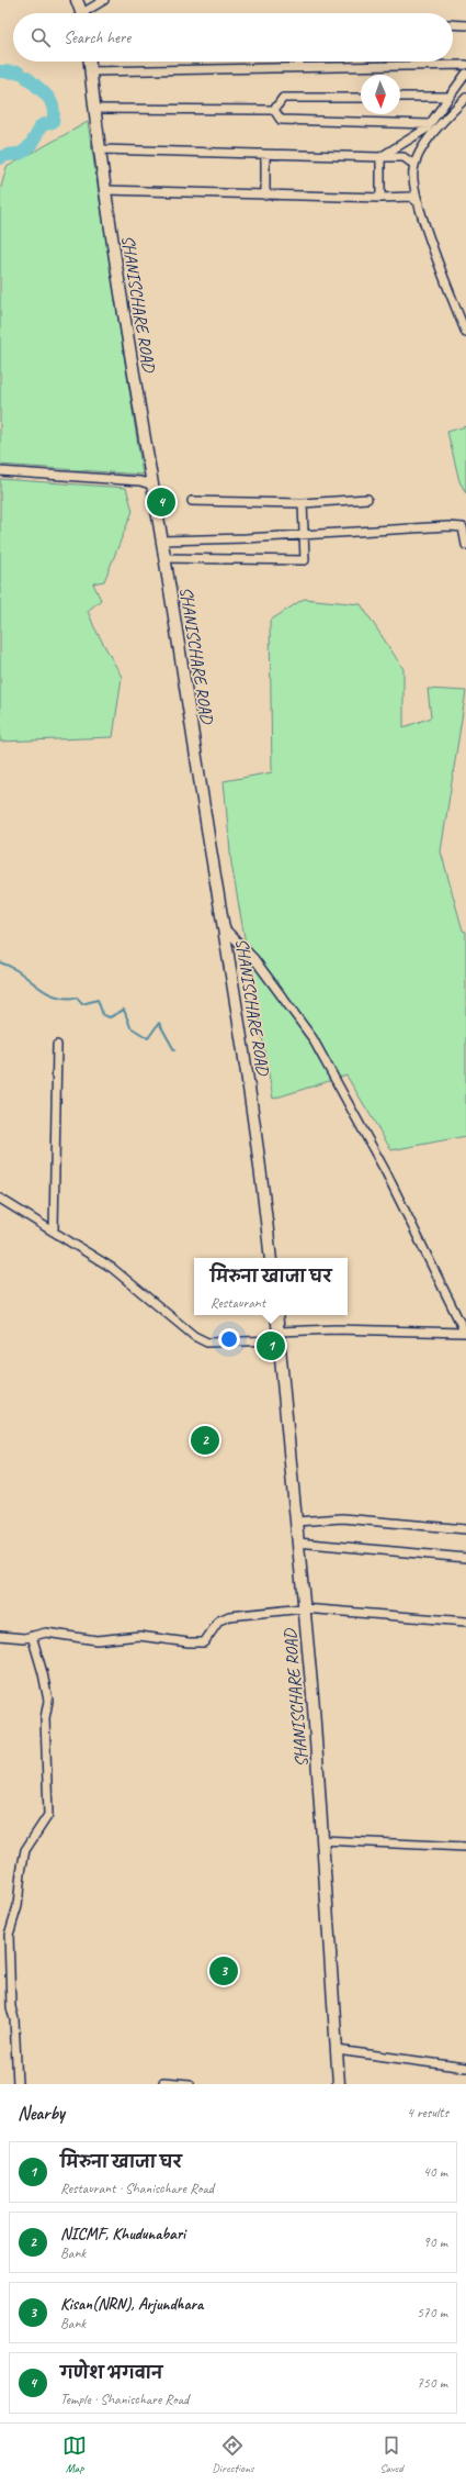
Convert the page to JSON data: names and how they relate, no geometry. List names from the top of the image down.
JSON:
{
  "streets": {
    "street": ["SHANISCHARE ROAD"]
  },
  "north": "bottom",
  "page": {
    "search": "Search here",
    "pins": [
      "4",
      "1",
      "2",
      "3"
    ],
    "popup": ["मिरुना खाजा घर", "Restaurant"],
    "heading": ["Nearby", "4 results"],
    "list": [
      {
        "mark": "1",
        "name": "मिरुना खाजा घर",
        "note": "Restaurant · Shanischare Road",
        "value": "40 m"
      },
      {
        "mark": "2",
        "name": "NICMF, Khudunabari",
        "note": "Bank",
        "value": "90 m"
      },
      {
        "mark": "3",
        "name": "Kisan(NRN), Arjundhara",
        "note": "Bank",
        "value": "570 m"
      },
      {
        "mark": "4",
        "name": "गणेश भगवान",
        "note": "Temple · Shanischare Road",
        "value": "750 m"
      }
    ],
    "nav": ["Map", "Directions", "Saved"]
  }
}
